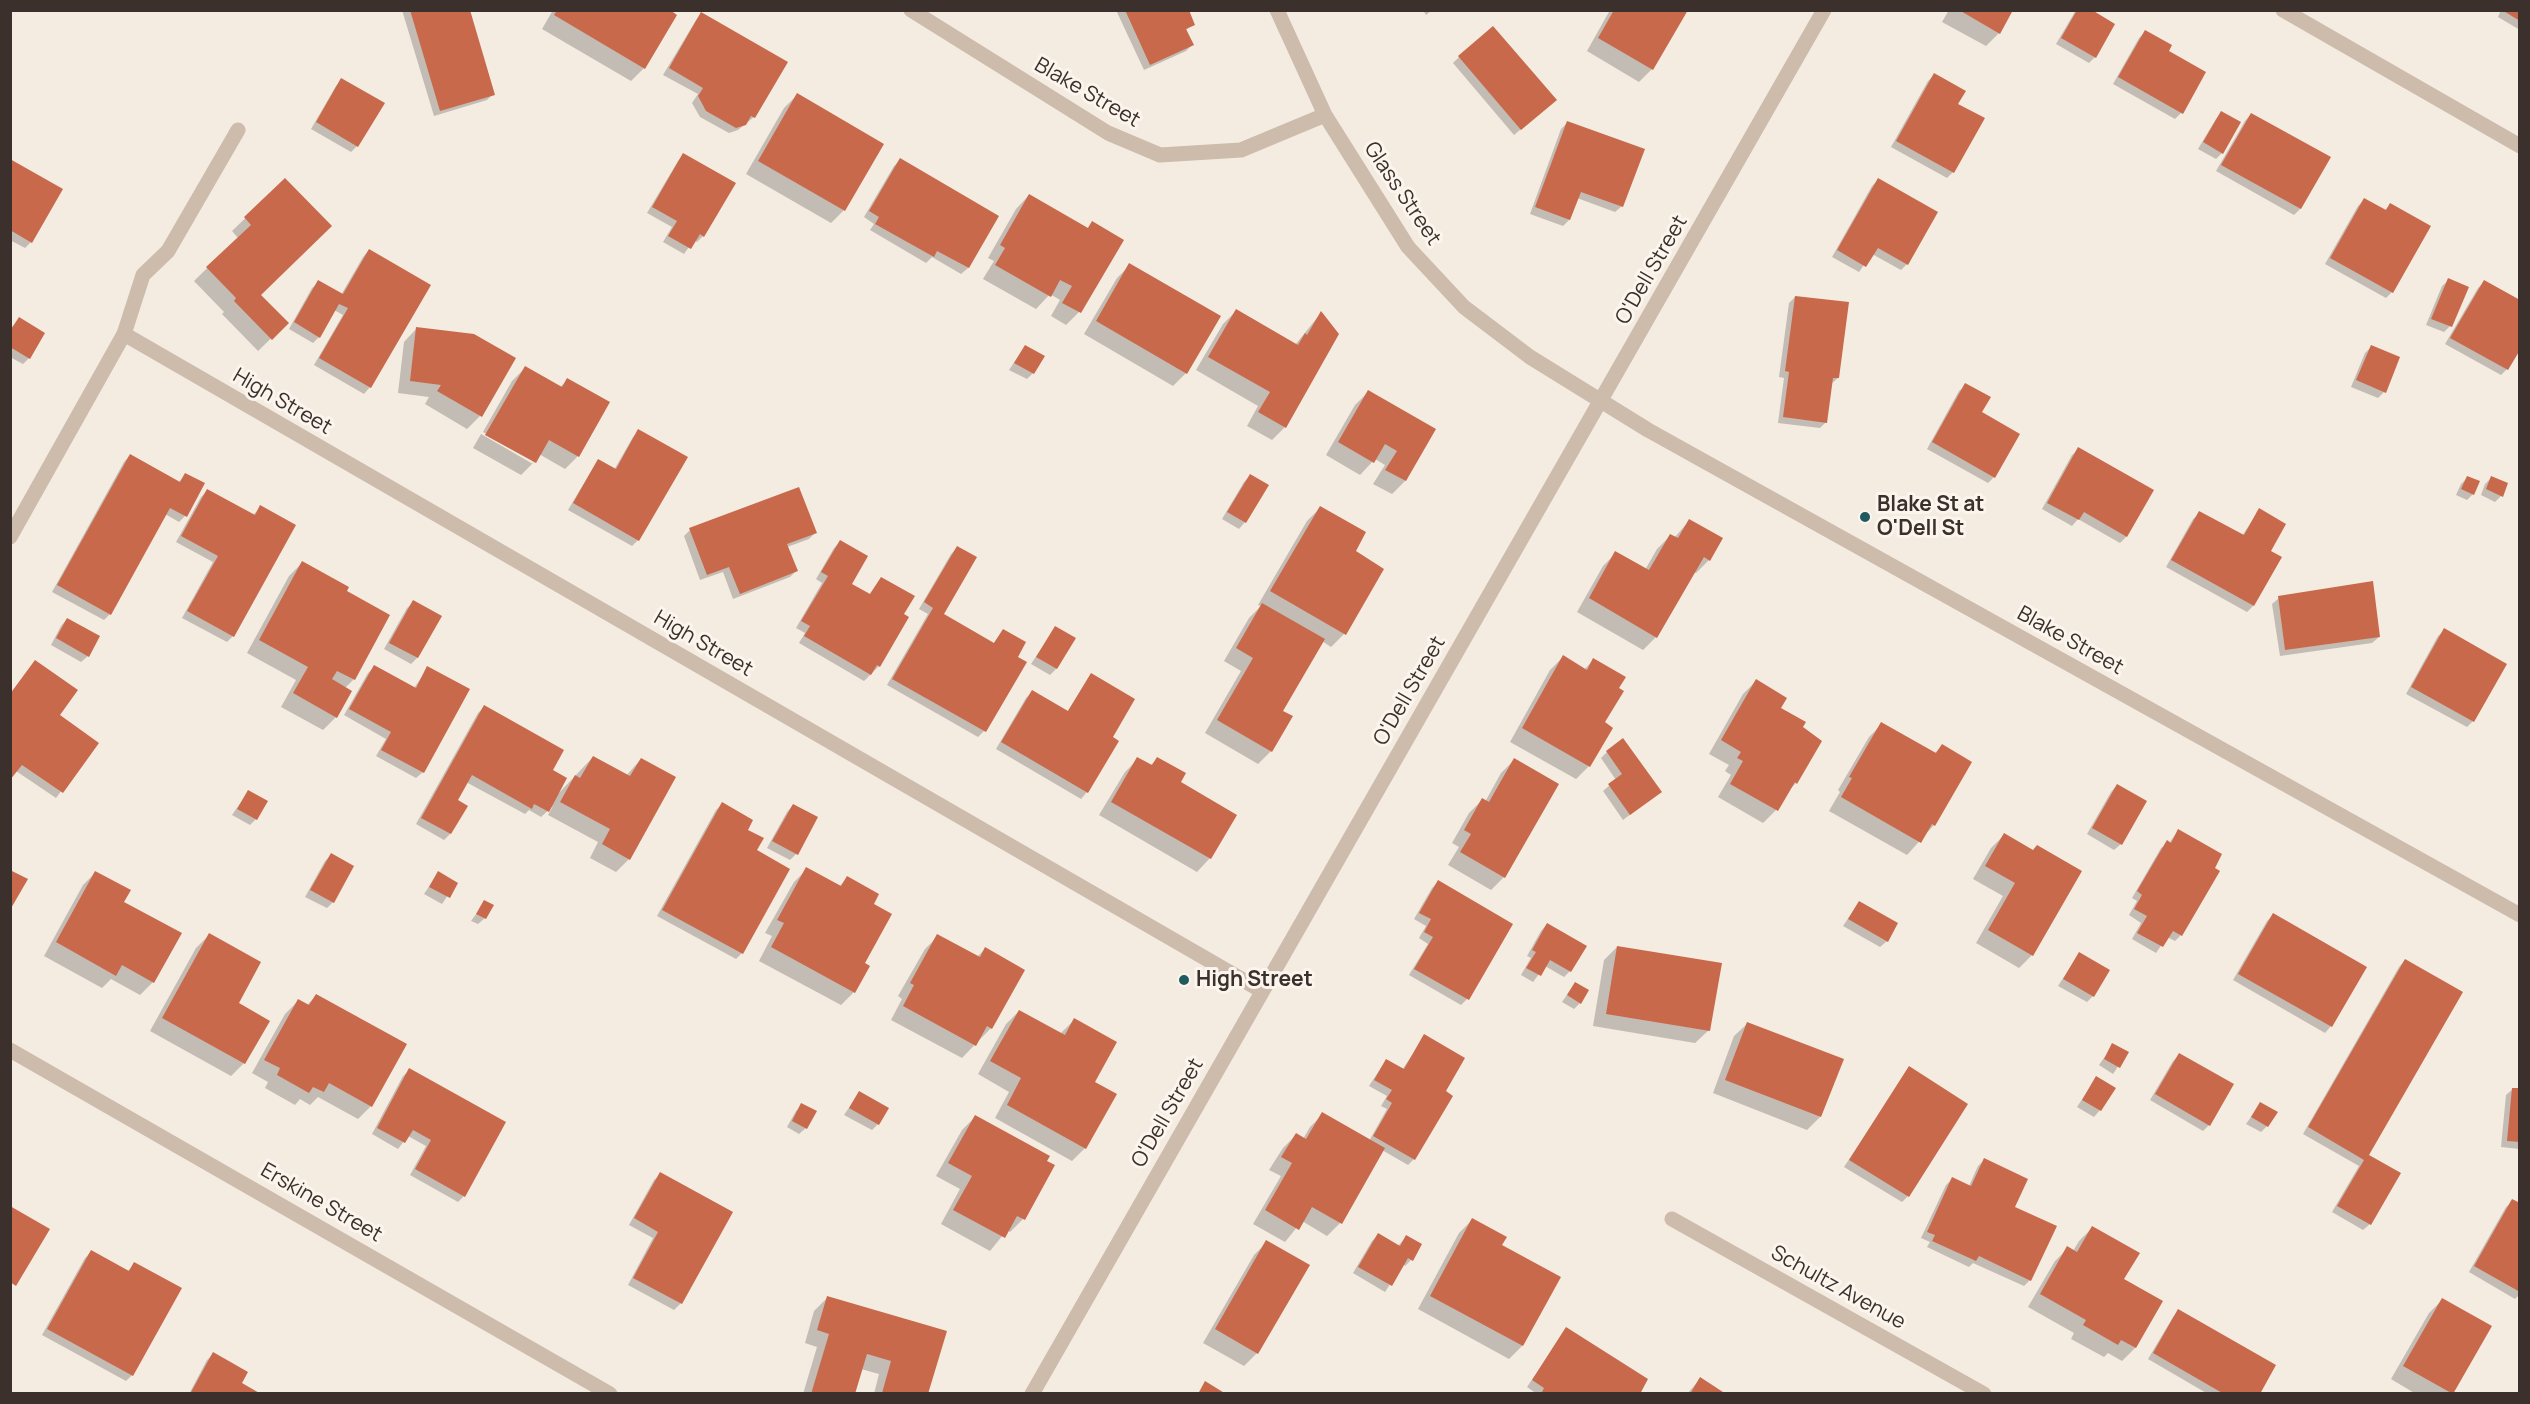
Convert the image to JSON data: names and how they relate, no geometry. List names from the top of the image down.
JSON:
{
  "streets": {
    "street": [
      "Blake Street",
      "Glass Street",
      "O'Dell Street",
      "High Street",
      "Erskine Street",
      "Schultz Avenue"
    ]
  },
  "crossings": [
    ["Blake Street", "Glass Street"],
    ["Blake Street", "O'Dell Street"],
    ["Glass Street", "O'Dell Street"],
    ["O'Dell Street", "High Street"]
  ],
  "places": ["Blake St at O'Dell St", "High Street"]
}
